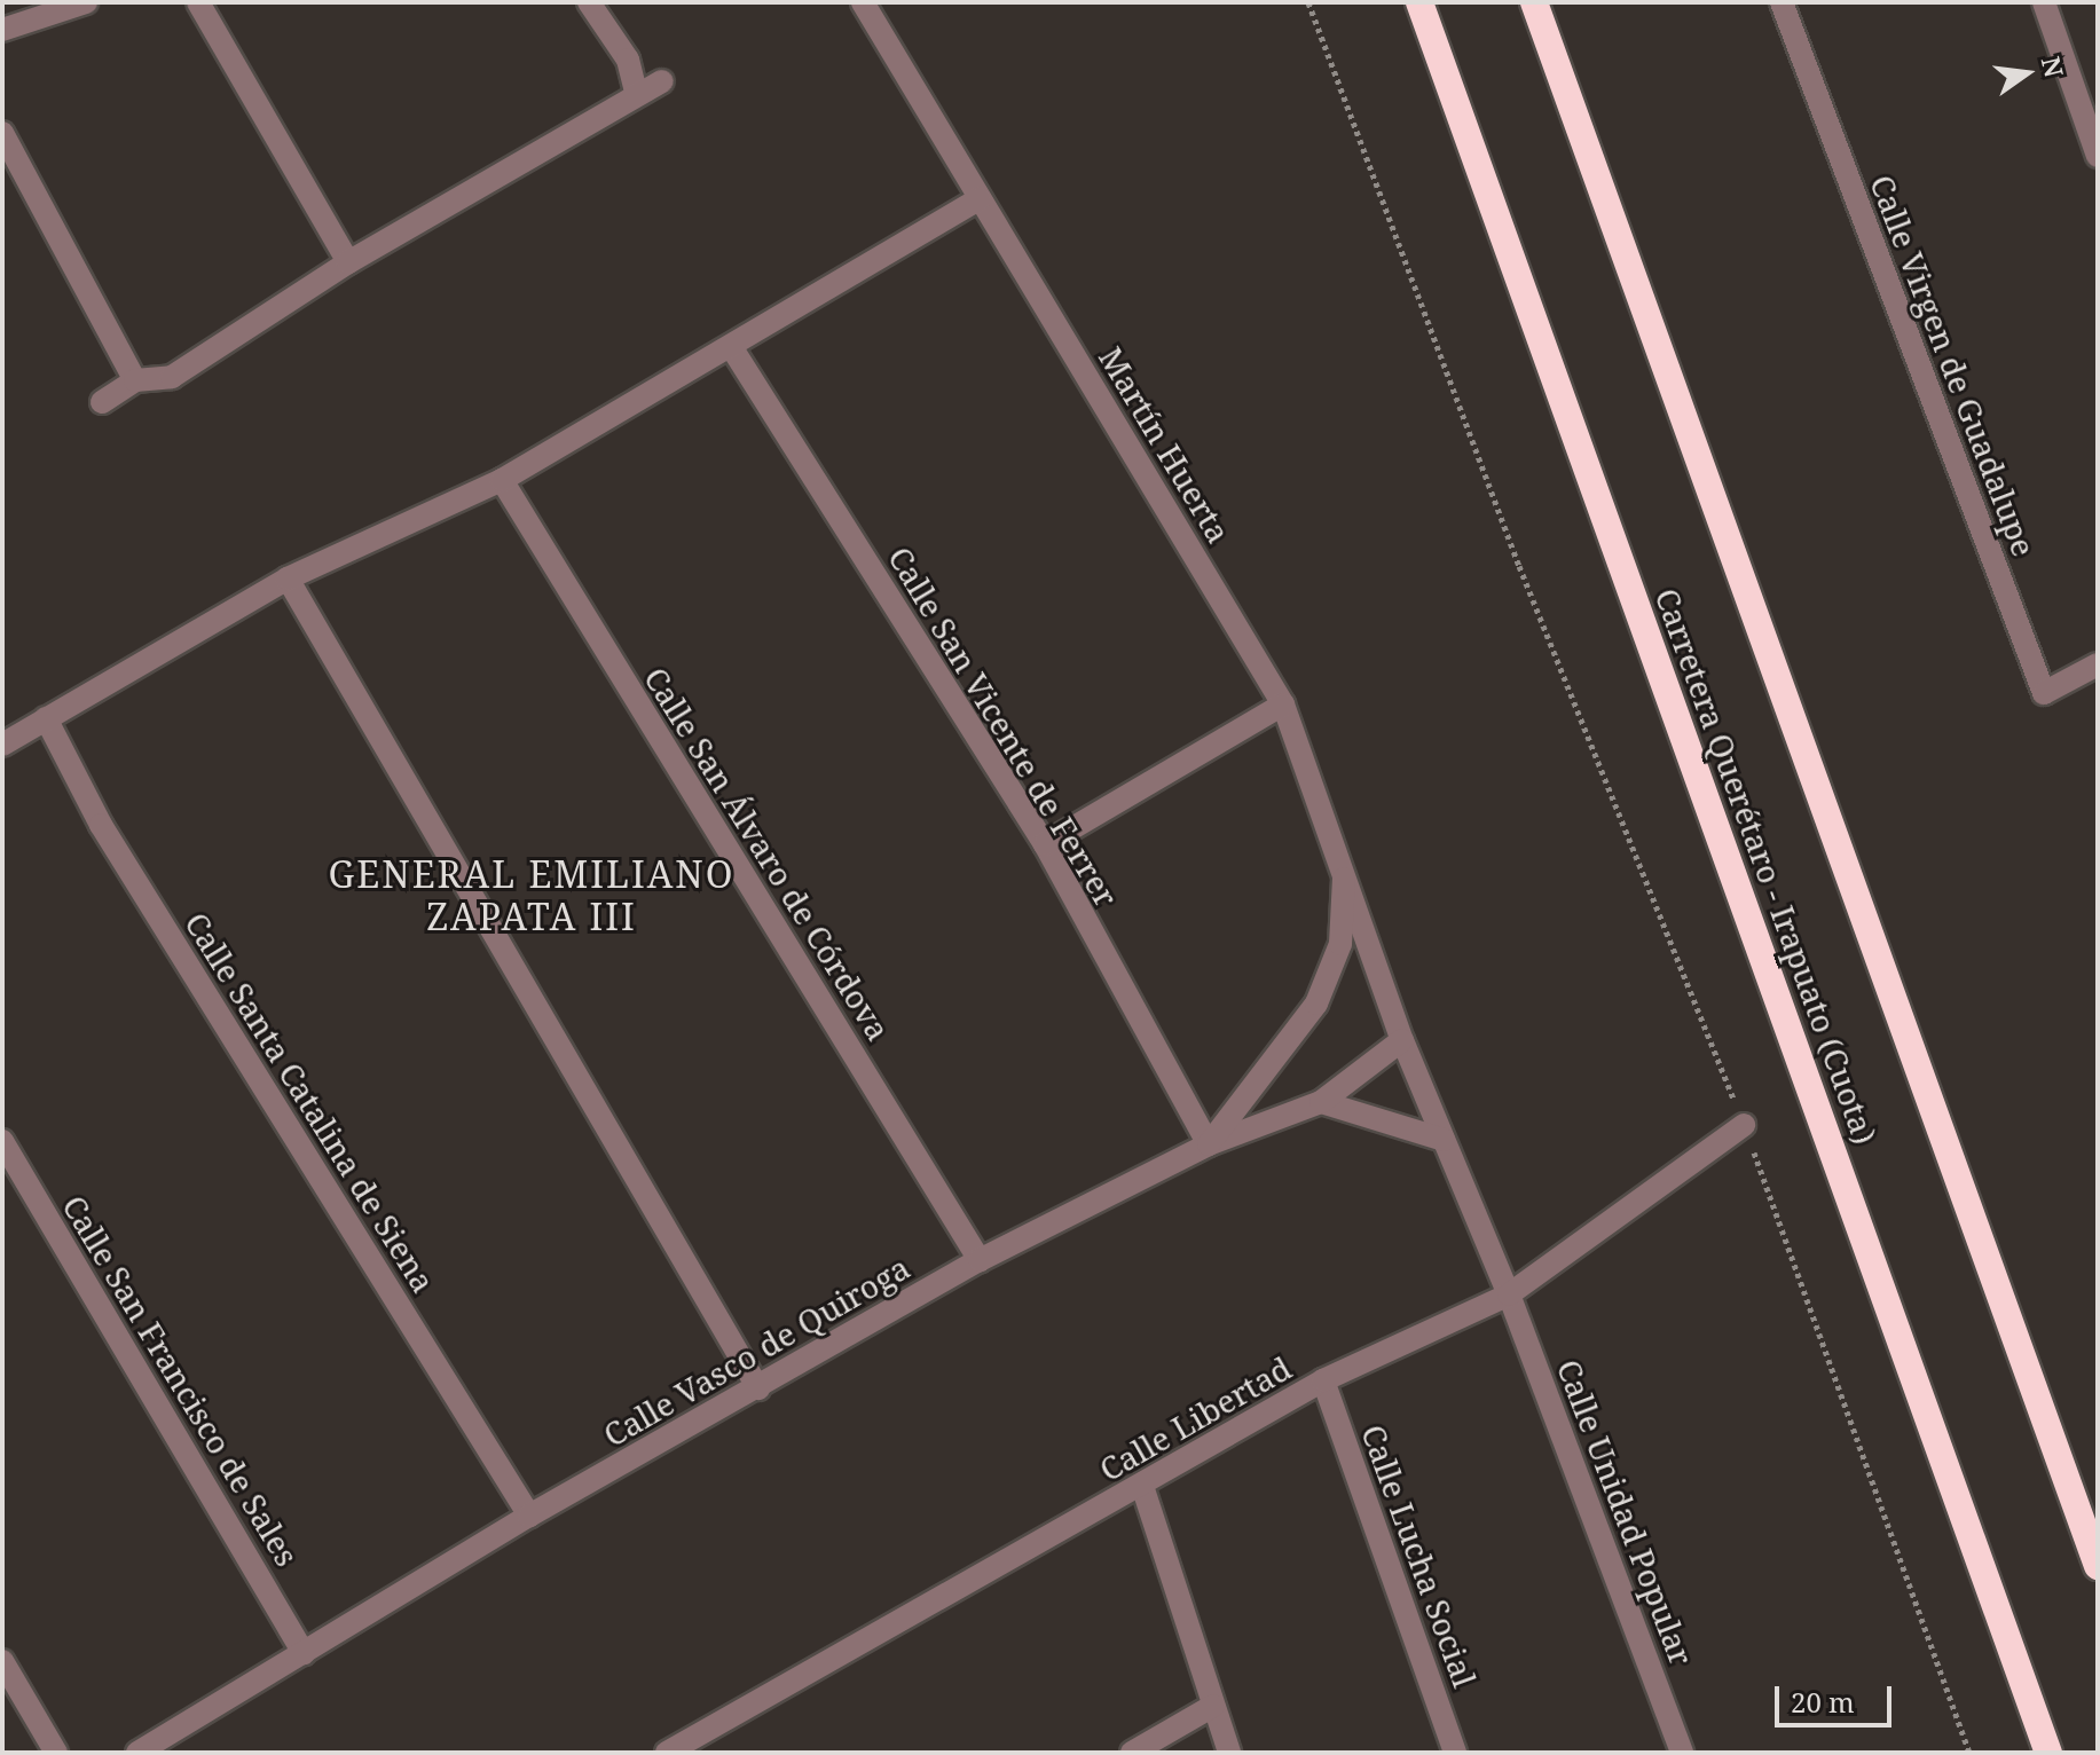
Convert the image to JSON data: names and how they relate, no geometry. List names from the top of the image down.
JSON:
{
  "streets": {
    "highway": ["Carretera Querétaro - Irapuato (Cuota)"],
    "street": [
      "Calle Virgen de Guadalupe",
      "Martín Huerta",
      "Calle San Vicente de Ferrer",
      "Calle San Álvaro de Córdova",
      "Calle Santa Catalina de Siena",
      "Calle Vasco de Quiroga",
      "Calle San Francisco de Sales",
      "Calle Libertad",
      "Calle Unidad Popular",
      "Calle Lucha Social"
    ]
  },
  "crossings": [
    ["Martín Huerta", "Calle Vasco de Quiroga"],
    ["Martín Huerta", "Calle Unidad Popular"],
    ["Calle San Vicente de Ferrer", "Calle Vasco de Quiroga"],
    ["Calle San Álvaro de Córdova", "Calle Vasco de Quiroga"],
    ["Calle Santa Catalina de Siena", "Calle Vasco de Quiroga"],
    ["Calle Vasco de Quiroga", "Calle San Francisco de Sales"],
    ["Calle Libertad", "Calle Unidad Popular"],
    ["Calle Libertad", "Calle Lucha Social"]
  ],
  "districts": ["GENERAL EMILIANO ZAPATA III"],
  "scale_bar": "20 m",
  "north": "right"
}
